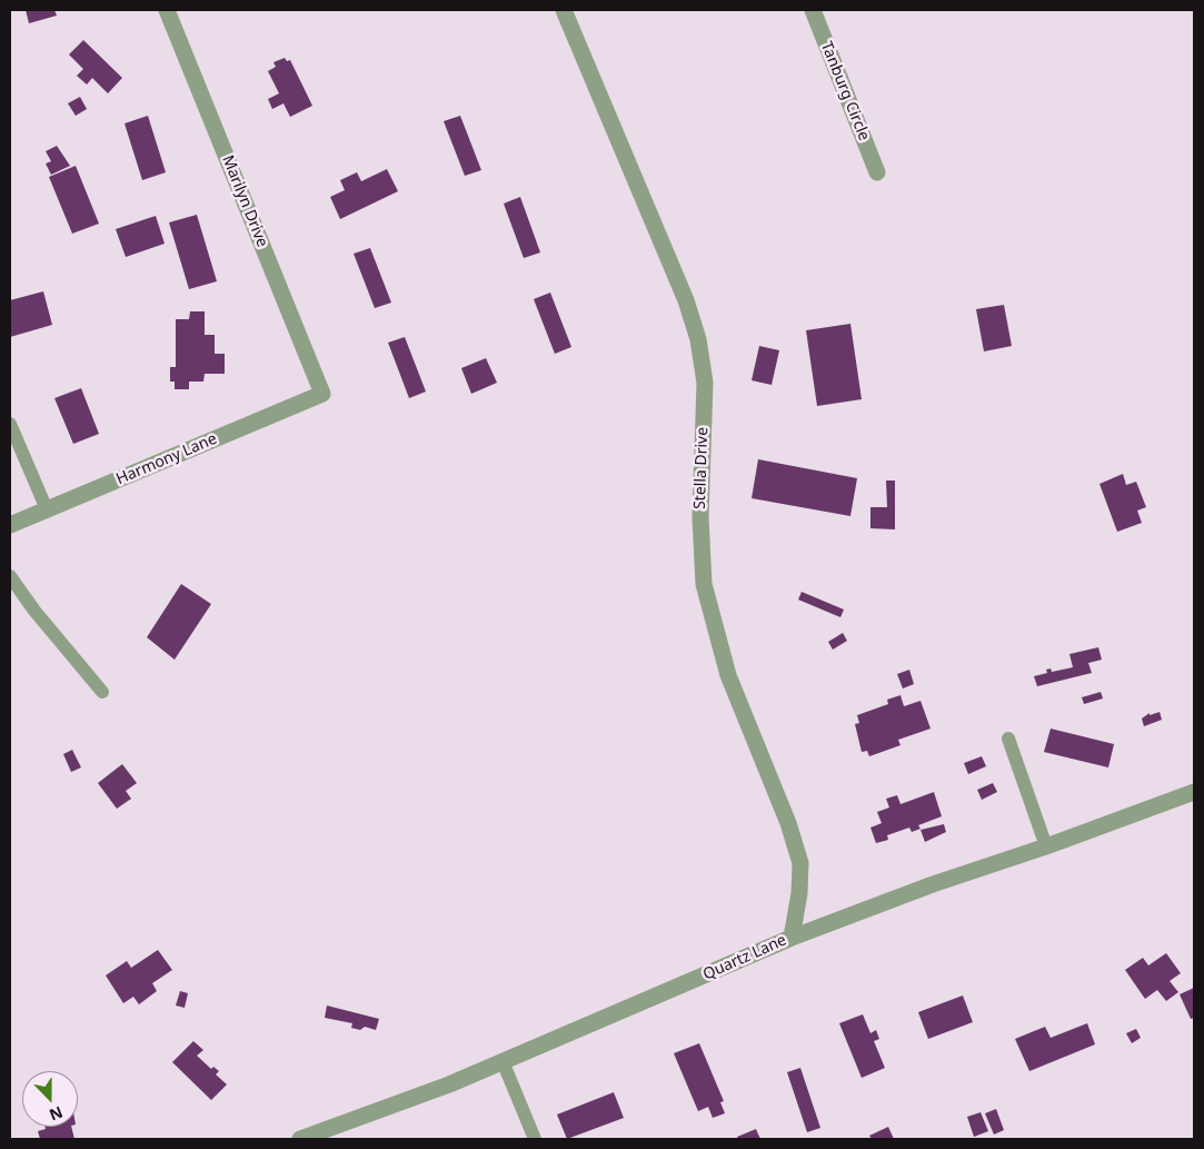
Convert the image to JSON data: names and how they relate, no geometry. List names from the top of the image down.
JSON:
{
  "streets": {
    "street": [
      "Tanburg Circle",
      "Marilyn Drive",
      "Harmony Lane",
      "Stella Drive",
      "Quartz Lane"
    ]
  },
  "crossings": [
    ["Marilyn Drive", "Harmony Lane"],
    ["Stella Drive", "Quartz Lane"]
  ],
  "north": "bottom"
}
